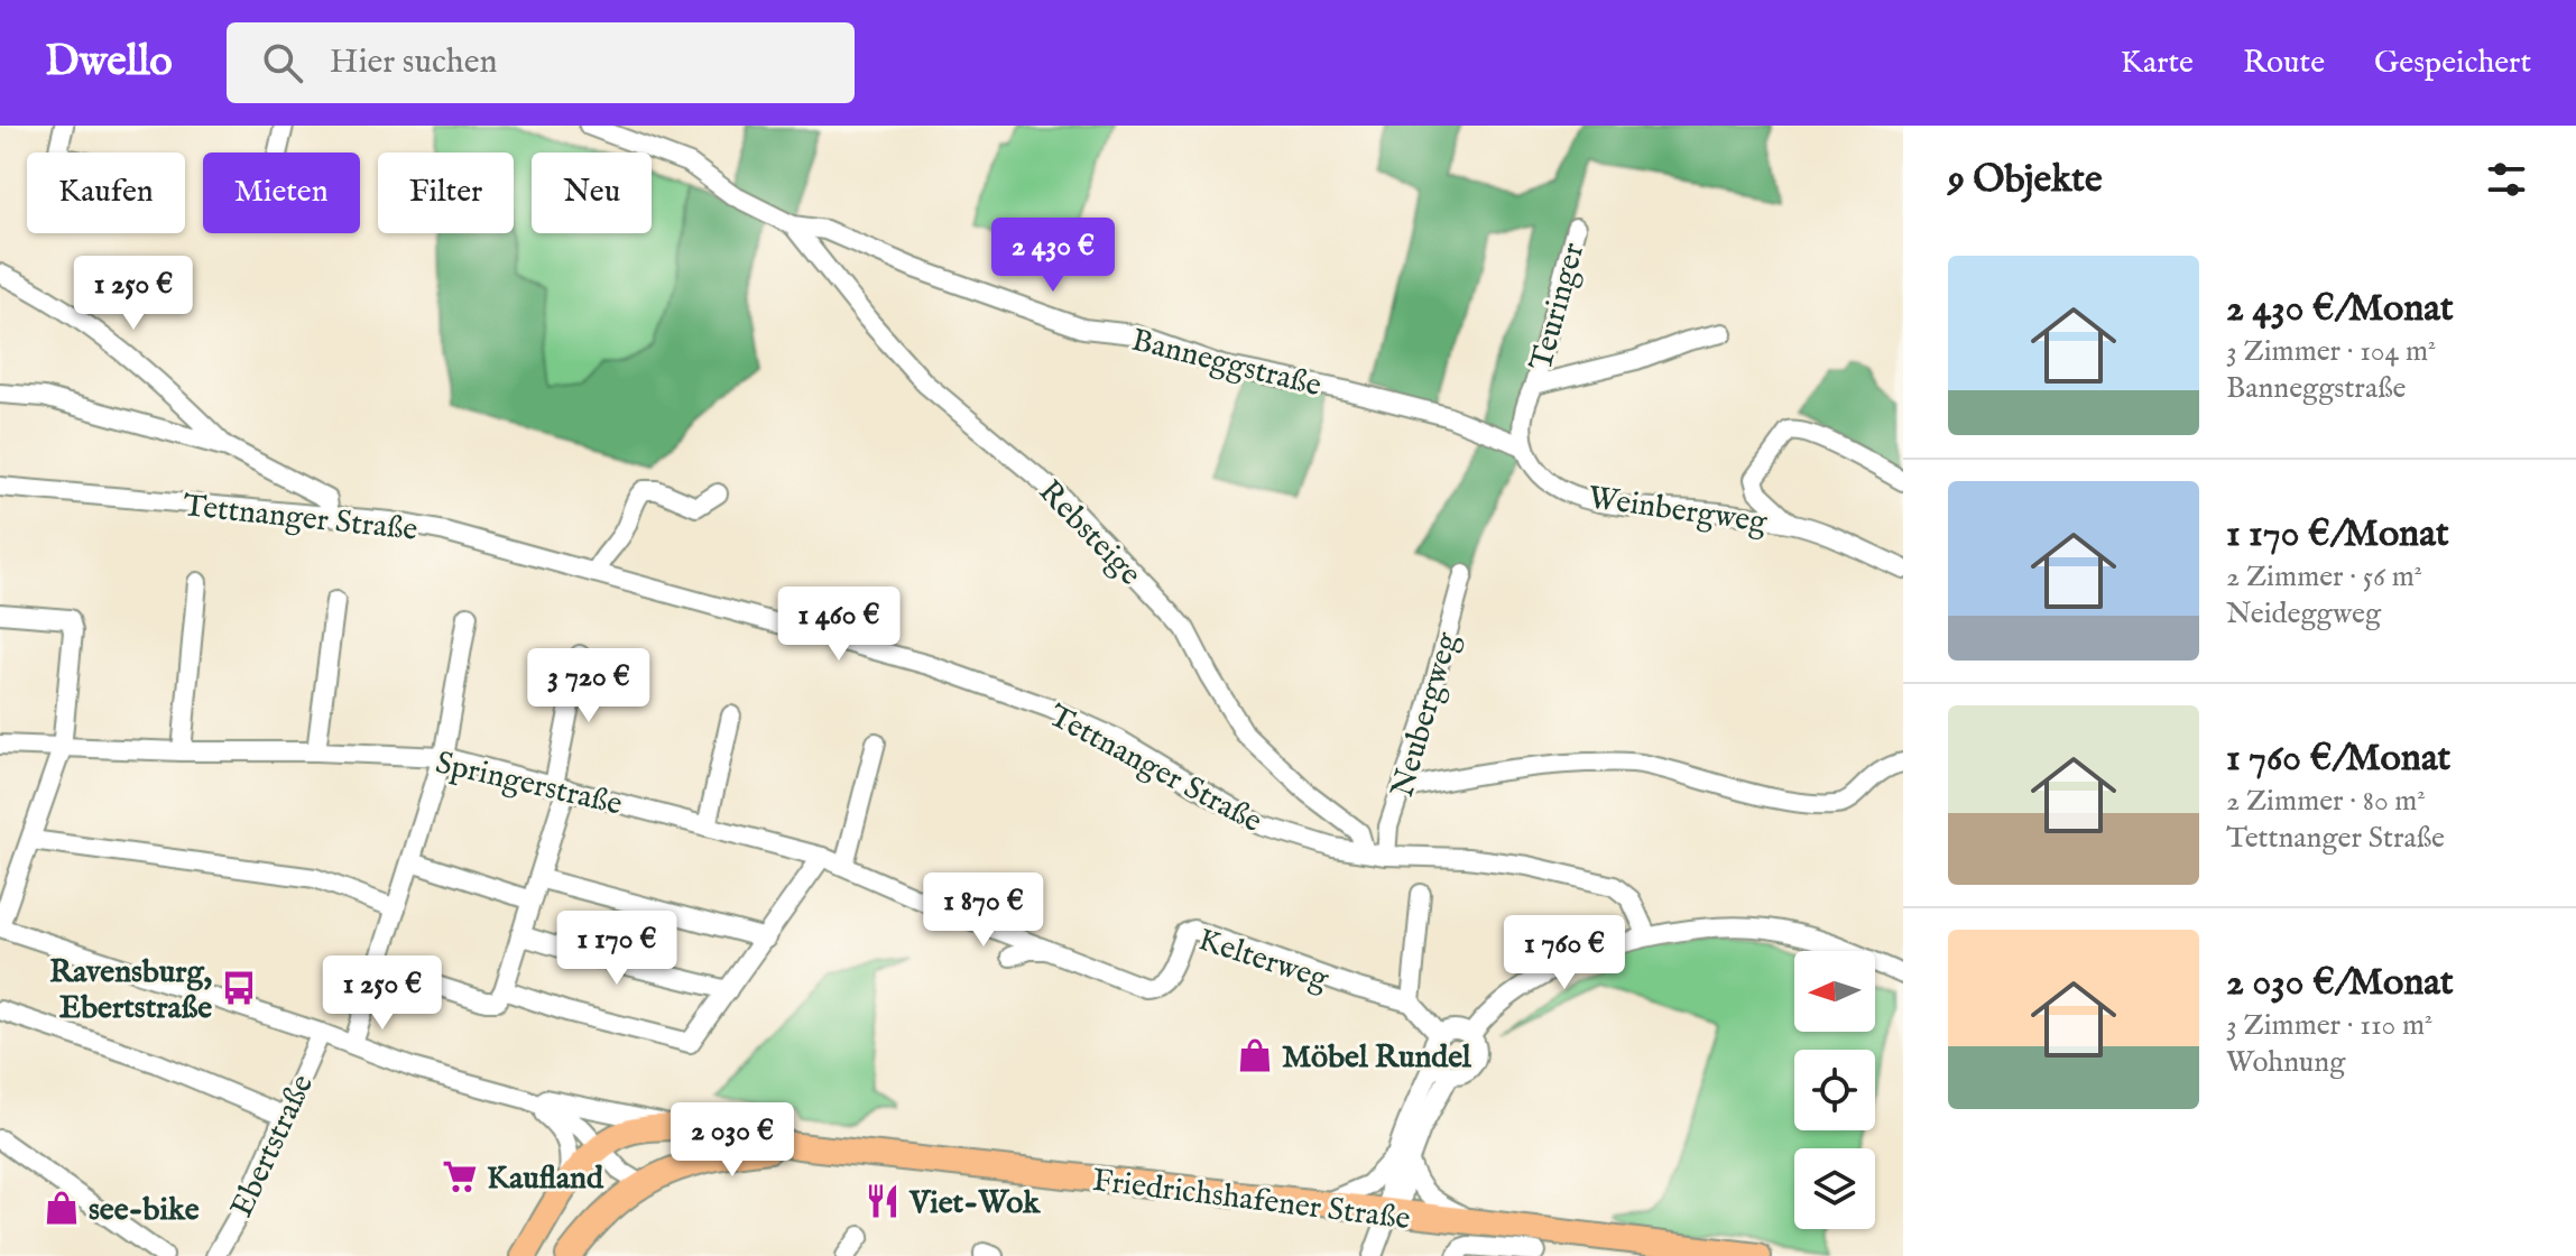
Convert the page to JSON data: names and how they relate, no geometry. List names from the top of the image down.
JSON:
{
  "streets": {
    "main road": ["Friedrichshafener Straße"],
    "street": [
      "Teuringer",
      "Banneggstraße",
      "Weinbergweg",
      "Tettnanger Straße",
      "Rebsteige",
      "Neubergweg",
      "Springerstraße",
      "Kelterweg",
      "Ebertstraße"
    ]
  },
  "crossings": [
    ["Banneggstraße", "Weinbergweg"],
    ["Banneggstraße", "Rebsteige"],
    ["Tettnanger Straße", "Rebsteige"],
    ["Tettnanger Straße", "Neubergweg"],
    ["Springerstraße", "Kelterweg"]
  ],
  "places": {
    "bus stop": ["Ravensburg, Ebertstraße"],
    "shop": ["Möbel Rundel", "see-bike"],
    "supermarket": ["Kaufland"],
    "restaurant": ["Viet-Wok"]
  },
  "north": "left",
  "page": {
    "header": "Dwello",
    "search": "Hier suchen",
    "nav": ["Karte", "Route", "Gespeichert"],
    "heading": "9 Objekte",
    "chip": [
      "Kaufen",
      "Mieten",
      "Filter",
      "Neu"
    ],
    "price": [
      "2 430 €",
      "1 250 €",
      "1 460 €",
      "3 720 €",
      "1 870 €",
      "1 170 €",
      "1 760 €",
      "1 250 €",
      "2 030 €"
    ],
    "list": [
      {
        "name": "2 430 €/Monat",
        "note": "3 Zimmer · 104 m² · Banneggstraße"
      },
      {
        "name": "1 170 €/Monat",
        "note": "2 Zimmer · 56 m² · Neideggweg"
      },
      {
        "name": "1 760 €/Monat",
        "note": "2 Zimmer · 80 m² · Tettnanger Straße"
      },
      {
        "name": "2 030 €/Monat",
        "note": "3 Zimmer · 110 m² · Wohnung"
      }
    ]
  }
}
